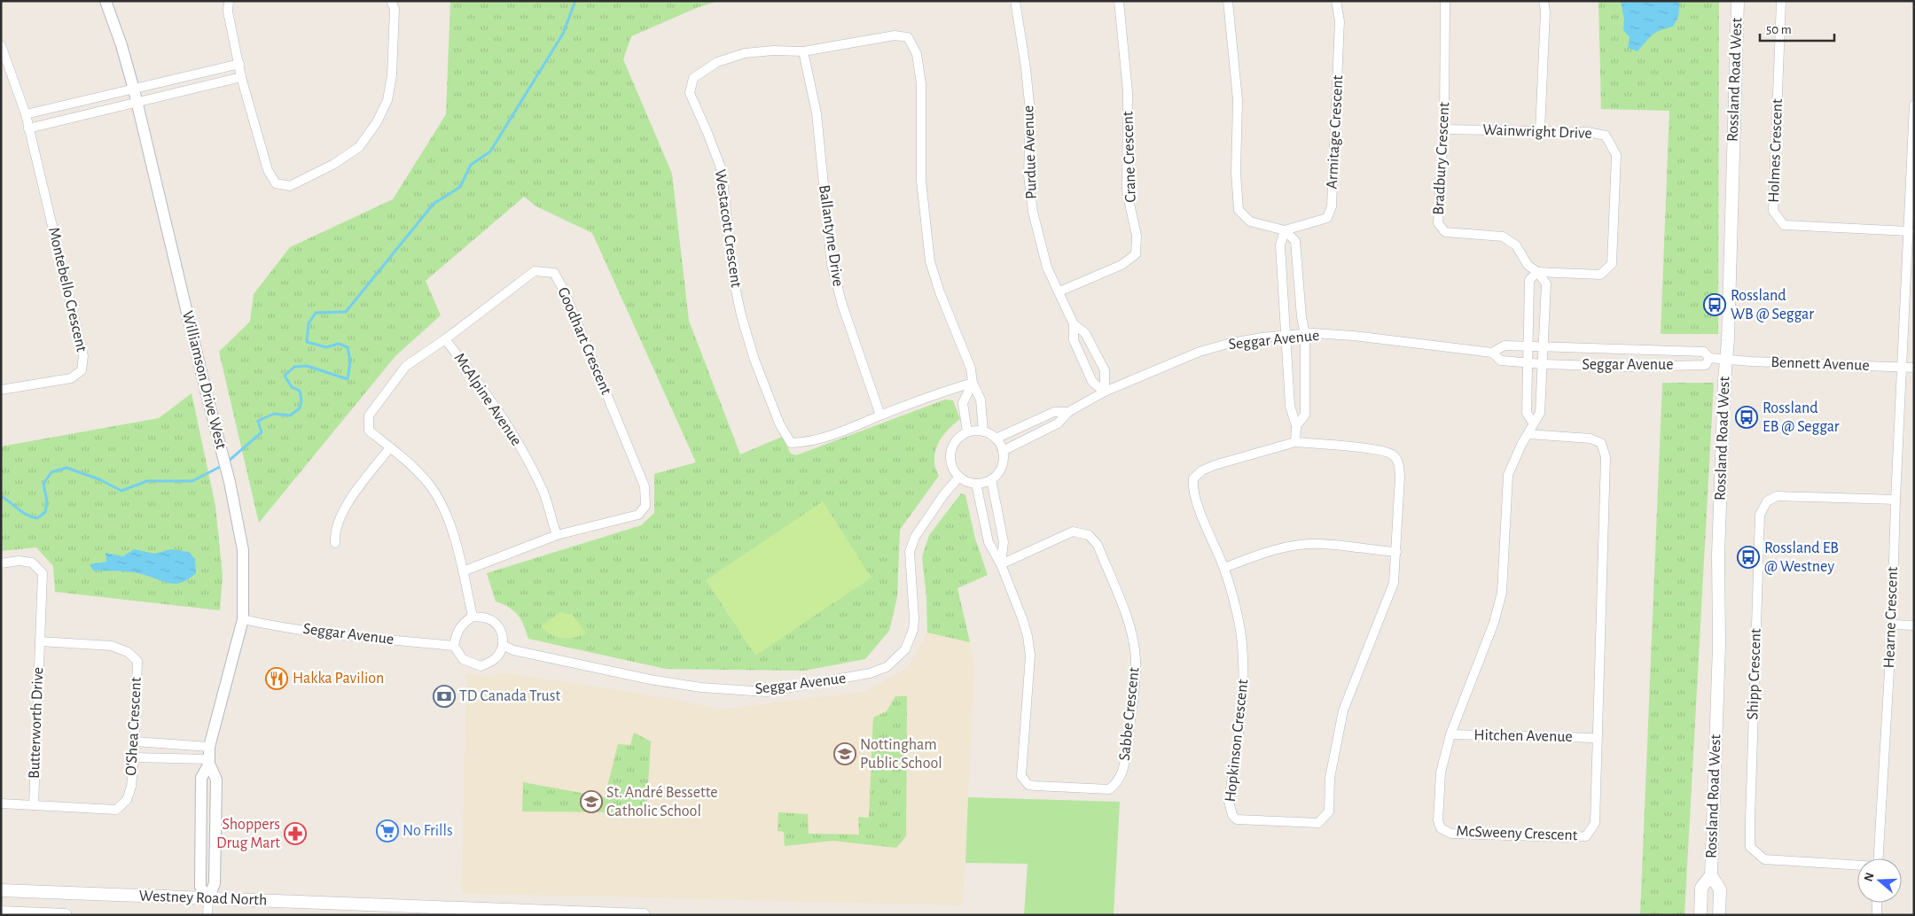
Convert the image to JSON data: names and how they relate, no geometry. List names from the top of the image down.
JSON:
{
  "streets": {
    "main road": ["Rossland Road West", "Westney Road North"],
    "street": [
      "Armitage Crescent",
      "Wainwright Drive",
      "Holmes Crescent",
      "Purdue Avenue",
      "Crane Crescent",
      "Bradbury Crescent",
      "Westacott Crescent",
      "Ballantyne Drive",
      "Montebello Crescent",
      "Seggar Avenue",
      "Goodhart Crescent",
      "Bennett Avenue",
      "Williamson Drive West",
      "McAlpine Avenue",
      "Hearne Crescent",
      "Shipp Crescent",
      "Sabbe Crescent",
      "Butterworth Drive",
      "O'Shea Crescent",
      "Hitchen Avenue",
      "Hopkinson Crescent",
      "McSweeny Crescent"
    ]
  },
  "crossings": [
    ["Rossland Road West", "Seggar Avenue"],
    ["Rossland Road West", "Bennett Avenue"],
    ["Wainwright Drive", "Bradbury Crescent"],
    ["Holmes Crescent", "Hearne Crescent"],
    ["Purdue Avenue", "Crane Crescent"],
    ["Purdue Avenue", "Seggar Avenue"],
    ["Bradbury Crescent", "Seggar Avenue"],
    ["Bradbury Crescent", "McSweeny Crescent"],
    ["Westacott Crescent", "Ballantyne Drive"],
    ["Westacott Crescent", "Seggar Avenue"],
    ["Westacott Crescent", "Sabbe Crescent"],
    ["Seggar Avenue", "Goodhart Crescent"],
    ["Seggar Avenue", "Bennett Avenue"],
    ["Seggar Avenue", "Williamson Drive West"],
    ["Seggar Avenue", "Sabbe Crescent"],
    ["Seggar Avenue", "McSweeny Crescent"],
    ["Goodhart Crescent", "McAlpine Avenue"],
    ["Bennett Avenue", "Hearne Crescent"],
    ["Williamson Drive West", "Westney Road North"],
    ["Hearne Crescent", "Shipp Crescent"],
    ["Butterworth Drive", "O'Shea Crescent"],
    ["Hitchen Avenue", "McSweeny Crescent"]
  ],
  "places": {
    "bus stop": ["Rossland WB @ Seggar", "Rossland EB @ Seggar", "Rossland EB @ Westney"],
    "restaurant": ["Hakka Pavilion"],
    "bank": ["TD Canada Trust"],
    "school or university": ["Nottingham Public School", "St. André Bessette Catholic School"],
    "supermarket": ["No Frills"],
    "pharmacy": ["Shoppers Drug Mart"]
  },
  "scale_bar": "50 m",
  "north": "left"
}
